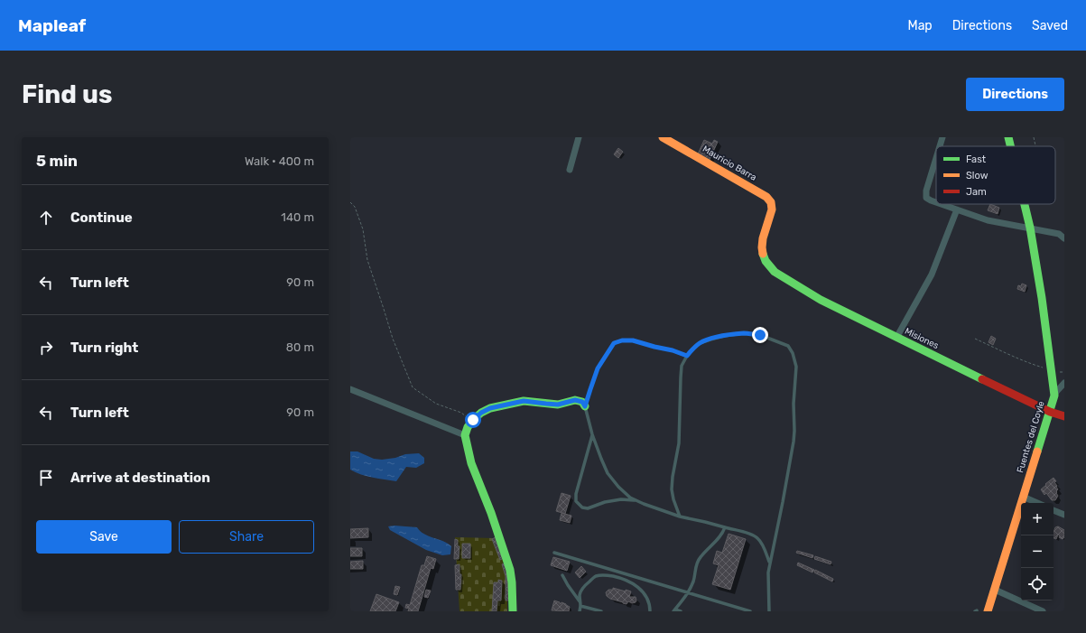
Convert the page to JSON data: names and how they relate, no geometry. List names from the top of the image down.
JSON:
{
  "streets": {
    "street": ["Mauricio Barra", "Misiones", "Fuentes del Coyle"]
  },
  "crossings": [
    ["Mauricio Barra", "Misiones"],
    ["Misiones", "Fuentes del Coyle"]
  ],
  "legend": ["Fast", "Slow", "Jam"],
  "page": {
    "header": "Mapleaf",
    "nav": ["Map", "Directions", "Saved"],
    "buttons": [
      "Directions",
      ["Save", "Share"]
    ],
    "title": "Find us",
    "heading": ["5 min", "Walk · 400 m"],
    "list": [
      ["Continue", "140 m"],
      ["Turn left", "90 m"],
      ["Turn right", "80 m"],
      ["Turn left", "90 m"],
      "Arrive at destination"
    ],
    "map_buttons": ["+", "−"]
  }
}
